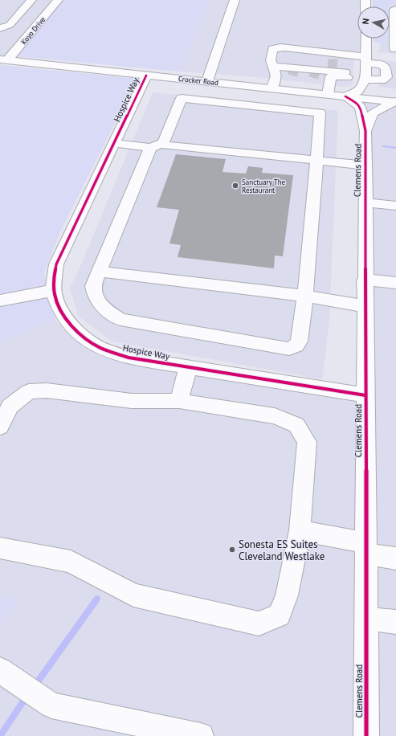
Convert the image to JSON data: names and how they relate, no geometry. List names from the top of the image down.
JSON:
{
  "streets": {
    "street": [
      "Koyo Drive",
      "Crocker Road",
      "Hospice Way",
      "Clemens Road"
    ]
  },
  "crossings": [
    ["Koyo Drive", "Crocker Road"],
    ["Crocker Road", "Hospice Way"],
    ["Crocker Road", "Clemens Road"],
    ["Hospice Way", "Clemens Road"]
  ],
  "places": ["Sanctuary The Restaurant", "Sonesta ES Suites Cleveland Westlake"],
  "north": "left"
}
